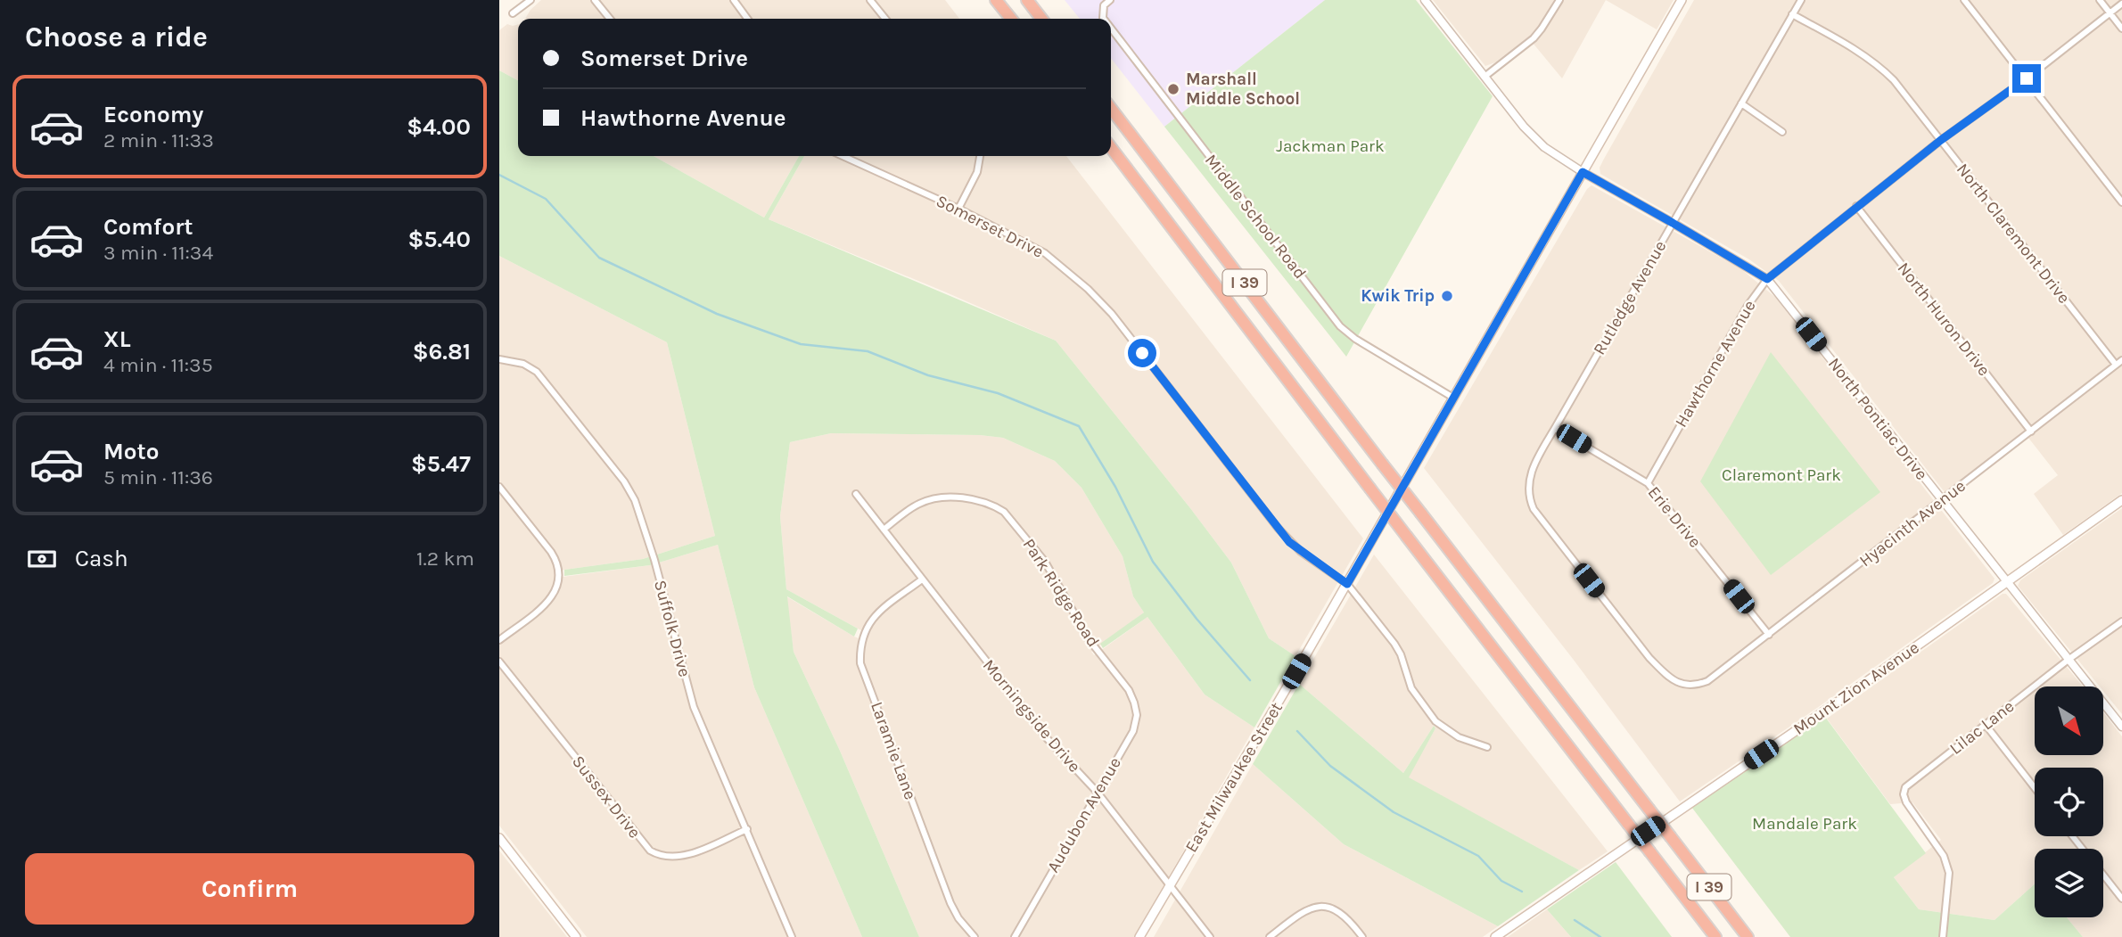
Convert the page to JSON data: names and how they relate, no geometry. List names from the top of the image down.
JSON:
{
  "streets": {
    "highway": ["I 39"],
    "main road": ["Mount Zion Avenue", "East Milwaukee Street"],
    "street": [
      "Middle School Road",
      "Somerset Drive",
      "North Claremont Drive",
      "Rutledge Avenue",
      "North Huron Drive",
      "Hawthorne Avenue",
      "North Pontiac Drive",
      "Erie Drive",
      "Hyacinth Avenue",
      "Park Ridge Road",
      "Suffolk Drive",
      "Morningside Drive",
      "Lilac Lane",
      "Laramie Lane",
      "Sussex Drive",
      "Audubon Avenue"
    ]
  },
  "crossings": [
    ["Middle School Road", "East Milwaukee Street"],
    ["Somerset Drive", "East Milwaukee Street"],
    ["North Claremont Drive", "Rutledge Avenue"],
    ["North Claremont Drive", "Hawthorne Avenue"],
    ["North Claremont Drive", "Hyacinth Avenue"],
    ["Rutledge Avenue", "North Pontiac Drive"],
    ["Rutledge Avenue", "Erie Drive"],
    ["Rutledge Avenue", "Hyacinth Avenue"],
    ["North Huron Drive", "Hawthorne Avenue"],
    ["North Huron Drive", "Hyacinth Avenue"],
    ["Hawthorne Avenue", "North Pontiac Drive"],
    ["Hawthorne Avenue", "Erie Drive"],
    ["North Pontiac Drive", "Hyacinth Avenue"],
    ["North Pontiac Drive", "Mount Zion Avenue"],
    ["North Pontiac Drive", "Lilac Lane"],
    ["North Pontiac Drive", "East Milwaukee Street"],
    ["Erie Drive", "Hyacinth Avenue"],
    ["Park Ridge Road", "Morningside Drive"],
    ["Park Ridge Road", "Audubon Avenue"],
    ["Suffolk Drive", "Sussex Drive"],
    ["Morningside Drive", "Laramie Lane"],
    ["Morningside Drive", "East Milwaukee Street"],
    ["Morningside Drive", "Audubon Avenue"]
  ],
  "parks": ["Jackman Park", "Claremont Park", "Mandale Park"],
  "places": ["Marshall Middle School", "Kwik Trip"],
  "north": "bottom right",
  "page": {
    "heading": "Choose a ride",
    "banner": ["Somerset Drive", "Hawthorne Avenue"],
    "list": [
      {
        "name": "Economy",
        "note": "2 min · 11:33",
        "value": "$4.00"
      },
      {
        "name": "Comfort",
        "note": "3 min · 11:34",
        "value": "$5.40"
      },
      {
        "name": "XL",
        "note": "4 min · 11:35",
        "value": "$6.81"
      },
      {
        "name": "Moto",
        "note": "5 min · 11:36",
        "value": "$5.47"
      }
    ],
    "pay": ["Cash", "1.2 km"],
    "buttons": "Confirm"
  }
}
